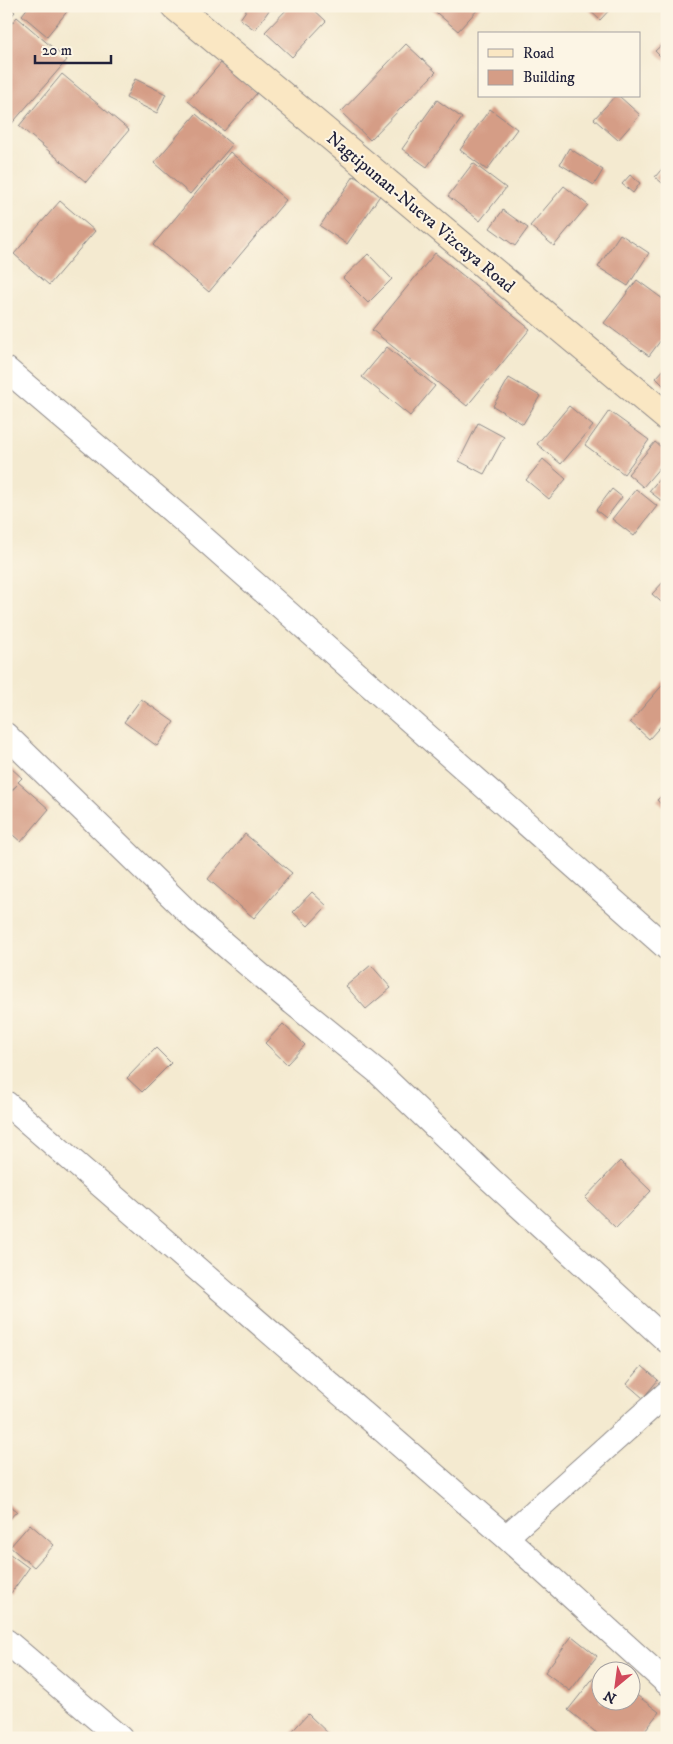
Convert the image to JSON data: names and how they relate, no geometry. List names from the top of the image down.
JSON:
{
  "streets": {
    "main road": ["Nagtipunan-Nueva Vizcaya Road"]
  },
  "legend": ["Road", "Building"],
  "scale_bar": "20 m",
  "north": "bottom left"
}
